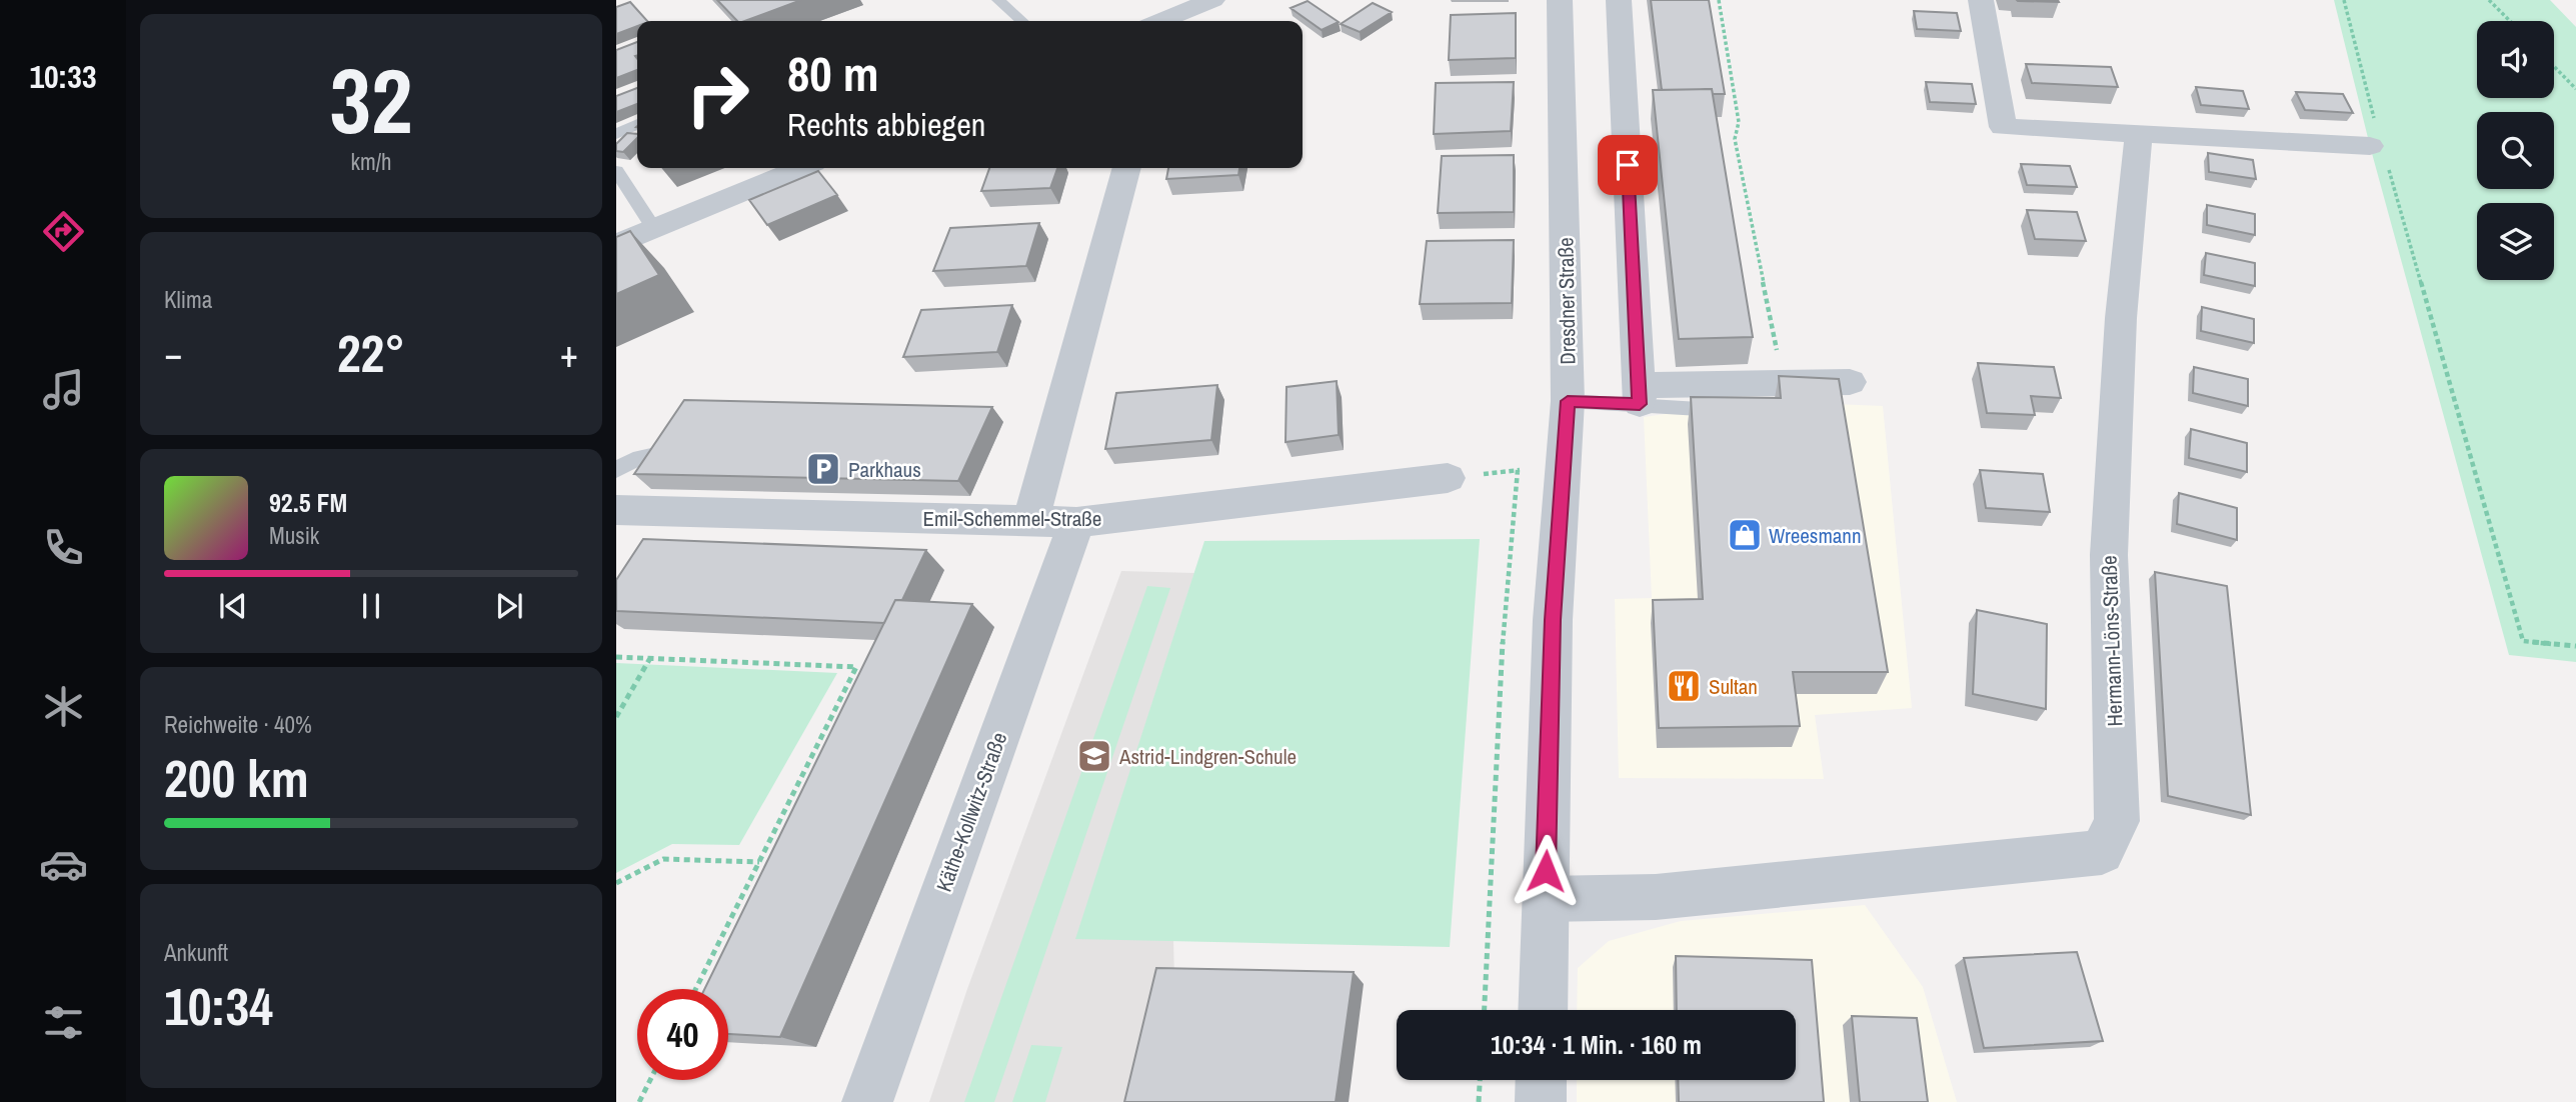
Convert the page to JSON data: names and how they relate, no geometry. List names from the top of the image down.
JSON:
{
  "streets": {
    "street": [
      "Dresdner Straße",
      "Emil-Schemmel-Straße",
      "Hermann-Löns-Straße",
      "Käthe-Kollwitz-Straße"
    ]
  },
  "crossings": [
    ["Dresdner Straße", "Hermann-Löns-Straße"],
    ["Emil-Schemmel-Straße", "Käthe-Kollwitz-Straße"]
  ],
  "places": {
    "parking": ["Parkhaus"],
    "shop": ["Wreesmann"],
    "restaurant": ["Sultan"],
    "school or university": ["Astrid-Lindgren-Schule"]
  },
  "page": {
    "tabs": "10:33",
    "tile": [
      ["32", "km/h"],
      "Klima",
      ["Reichweite · 40%", "200 km"],
      ["Ankunft", "10:34"]
    ],
    "turn": ["80 m", "Rechts abbiegen"],
    "heat": ["−", "22°", "+"],
    "song": ["92.5 FM", "Musik"],
    "limit": "40",
    "trip": "10:34 · 1 Min. · 160 m"
  }
}
